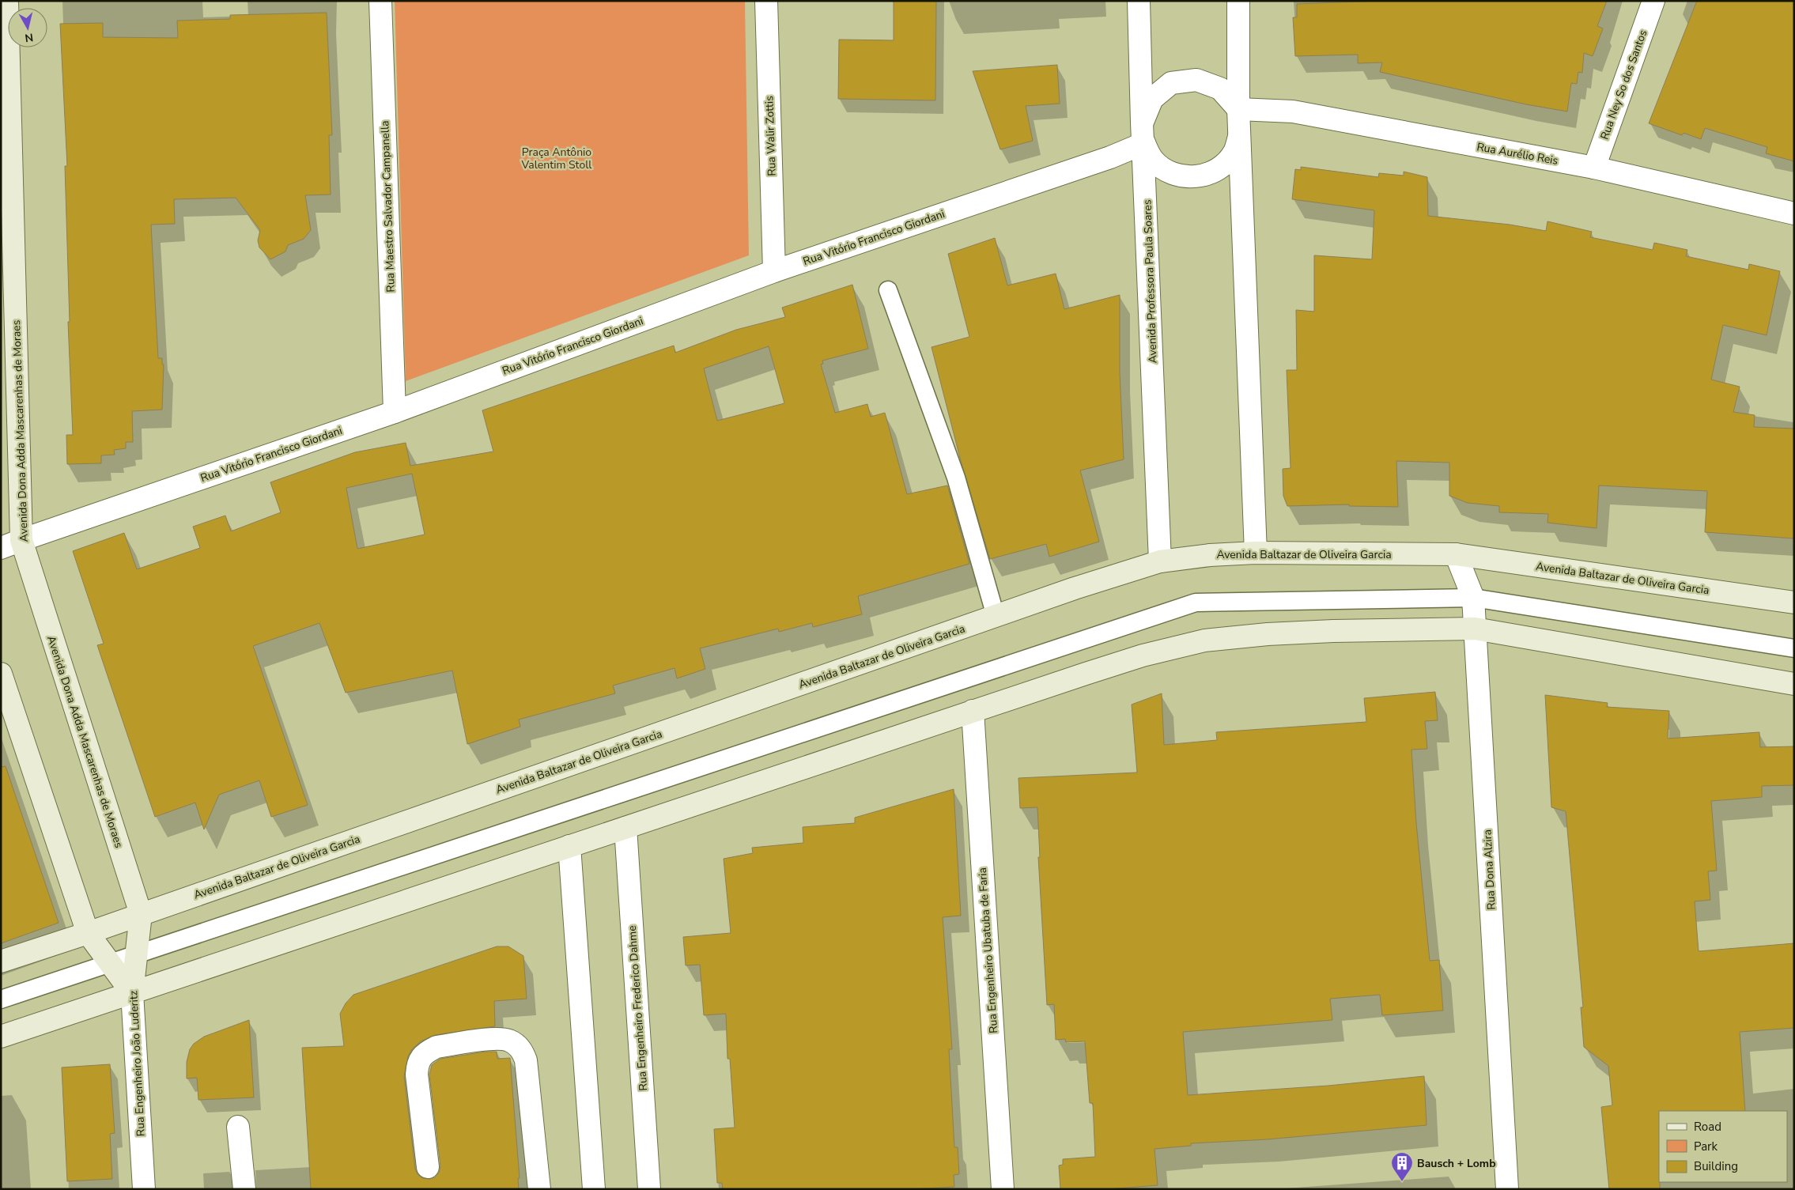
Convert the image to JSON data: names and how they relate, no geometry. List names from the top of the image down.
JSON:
{
  "streets": {
    "main road": ["Avenida Dona Adda Mascarenhas de Moraes", "Avenida Baltazar de Oliveira Garcia", "Rua Engenheiro João Luderitz"],
    "street": [
      "Rua Ney So dos Santos",
      "Rua Walir Zottis",
      "Rua Aurélio Reis",
      "Rua Maestro Salvador Campanella",
      "Rua Vitório Francisco Giordani",
      "Avenida Professora Paula Soares",
      "Rua Dona Alzira",
      "Rua Engenheiro Ubatuba de Faria",
      "Rua Engenheiro Frederico Dahme"
    ]
  },
  "crossings": [
    ["Rua Ney So dos Santos", "Rua Aurélio Reis"],
    ["Rua Walir Zottis", "Rua Vitório Francisco Giordani"],
    ["Rua Aurélio Reis", "Rua Vitório Francisco Giordani"],
    ["Rua Aurélio Reis", "Avenida Professora Paula Soares"],
    ["Rua Maestro Salvador Campanella", "Rua Vitório Francisco Giordani"],
    ["Rua Vitório Francisco Giordani", "Avenida Professora Paula Soares"],
    ["Rua Vitório Francisco Giordani", "Avenida Dona Adda Mascarenhas de Moraes"],
    ["Avenida Professora Paula Soares", "Avenida Baltazar de Oliveira Garcia"],
    ["Avenida Dona Adda Mascarenhas de Moraes", "Avenida Baltazar de Oliveira Garcia"],
    ["Avenida Dona Adda Mascarenhas de Moraes", "Rua Engenheiro João Luderitz"],
    ["Avenida Baltazar de Oliveira Garcia", "Rua Dona Alzira"],
    ["Avenida Baltazar de Oliveira Garcia", "Rua Engenheiro João Luderitz"]
  ],
  "parks": ["Praça Antônio Valentim Stoll"],
  "places": {
    "building": ["Bausch + Lomb"]
  },
  "legend": ["Road", "Park", "Building"],
  "north": "bottom"
}
